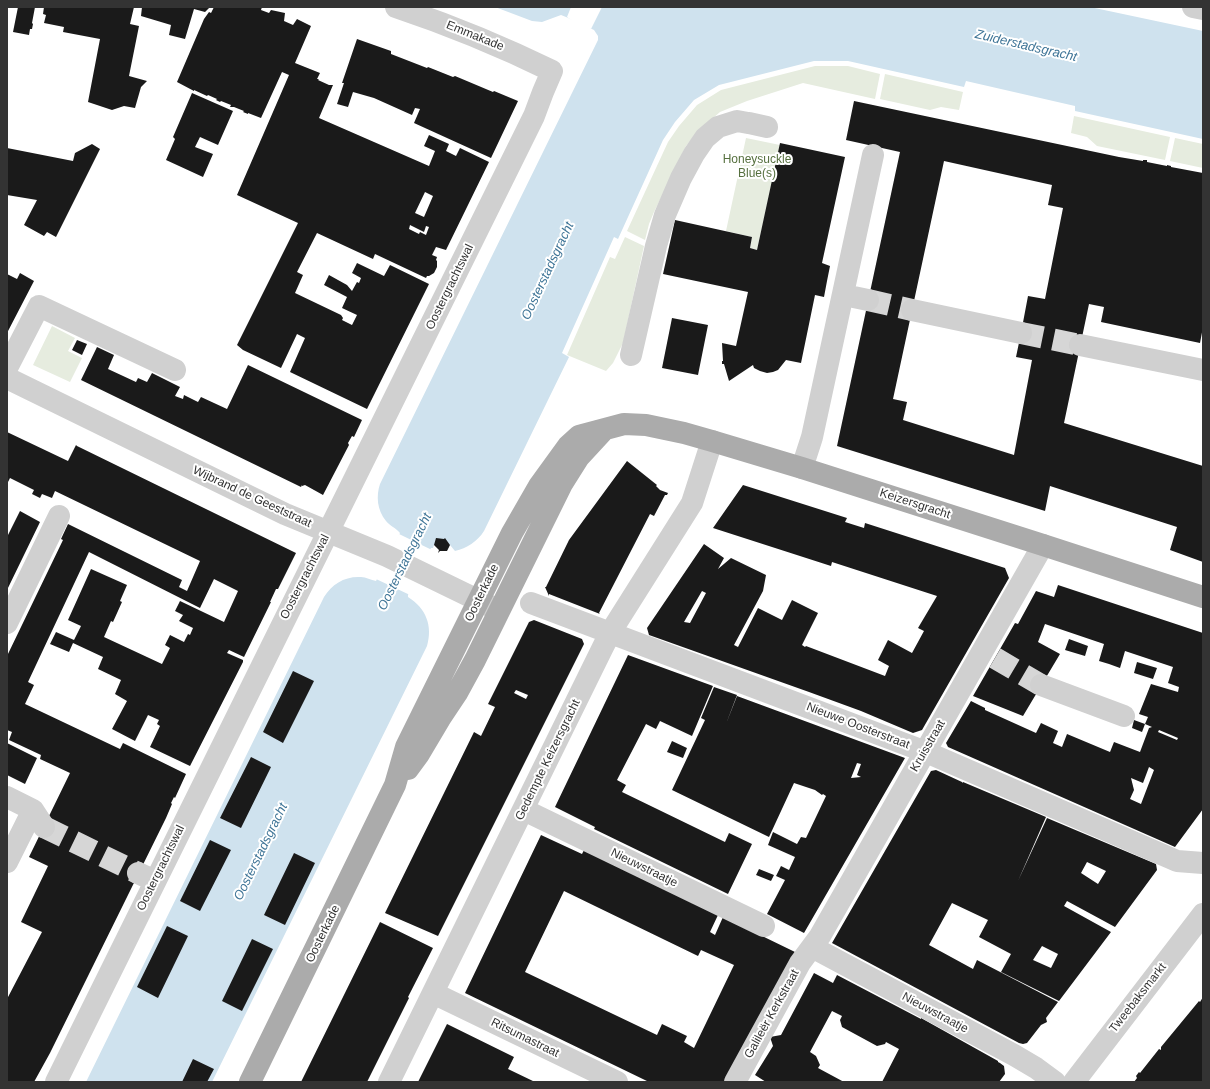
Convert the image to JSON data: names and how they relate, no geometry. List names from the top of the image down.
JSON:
{
  "streets": {
    "main road": ["Keizersgracht", "Oosterkade"],
    "street": [
      "Emmakade",
      "Oostergrachtswal",
      "Wijbrand de Geeststraat",
      "Nieuwe Oosterstraat",
      "Kruisstraat",
      "Gedempte Keizersgracht",
      "Nieuwstraatje",
      "Tweebaksmarkt",
      "Galileër Kerkstraat",
      "Ritsumastraat"
    ]
  },
  "crossings": [
    ["Emmakade", "Oostergrachtswal"],
    ["Oostergrachtswal", "Wijbrand de Geeststraat"],
    ["Wijbrand de Geeststraat", "Oosterkade"],
    ["Keizersgracht", "Oosterkade"],
    ["Keizersgracht", "Kruisstraat"],
    ["Keizersgracht", "Gedempte Keizersgracht"],
    ["Nieuwe Oosterstraat", "Kruisstraat"],
    ["Nieuwe Oosterstraat", "Gedempte Keizersgracht"],
    ["Kruisstraat", "Nieuwstraatje"],
    ["Kruisstraat", "Galileër Kerkstraat"],
    ["Gedempte Keizersgracht", "Nieuwstraatje"],
    ["Gedempte Keizersgracht", "Ritsumastraat"],
    ["Nieuwstraatje", "Galileër Kerkstraat"]
  ],
  "water": ["Zuiderstadsgracht", "Oosterstadsgracht"],
  "parks": ["Honeysuckle Blue(s)"]
}
